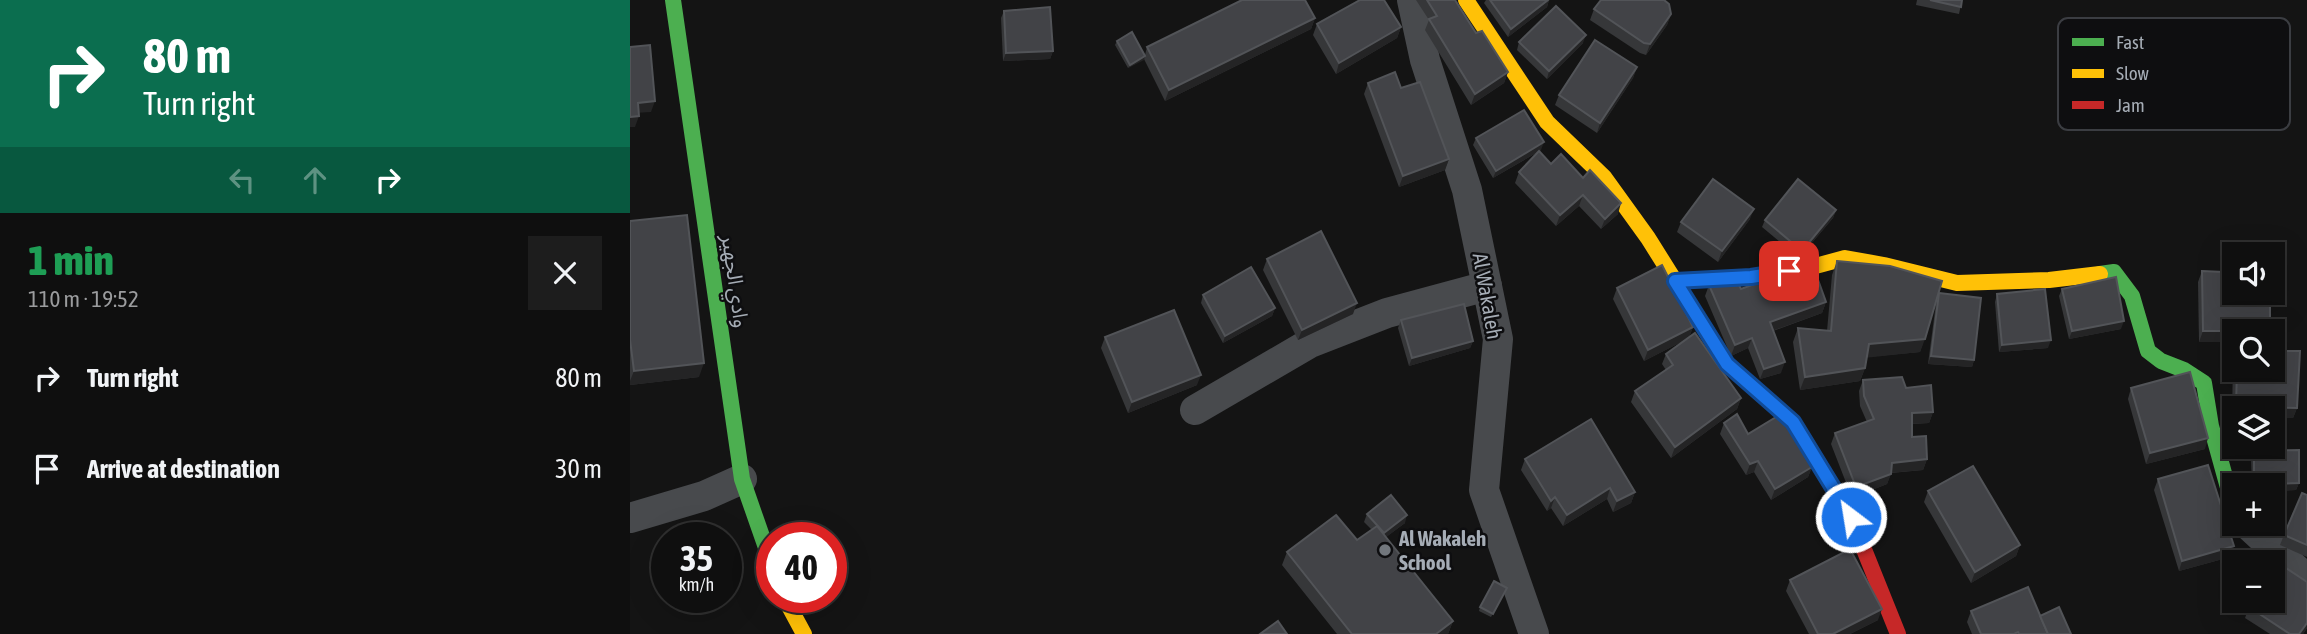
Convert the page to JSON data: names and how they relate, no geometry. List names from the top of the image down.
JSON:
{
  "streets": {
    "street": ["وادي الجهير", "Al Wakaleh"]
  },
  "places": ["Al Wakaleh School"],
  "legend": ["Fast", "Slow", "Jam"],
  "page": {
    "turn": ["80 m", "Turn right"],
    "heading": ["1 min", "110 m · 19:52"],
    "map_buttons": ["+", "−"],
    "list": [
      {
        "name": "Turn right",
        "value": "80 m"
      },
      {
        "name": "Arrive at destination",
        "value": "30 m"
      }
    ],
    "speed": "35 km/h",
    "limit": "40"
  }
}
